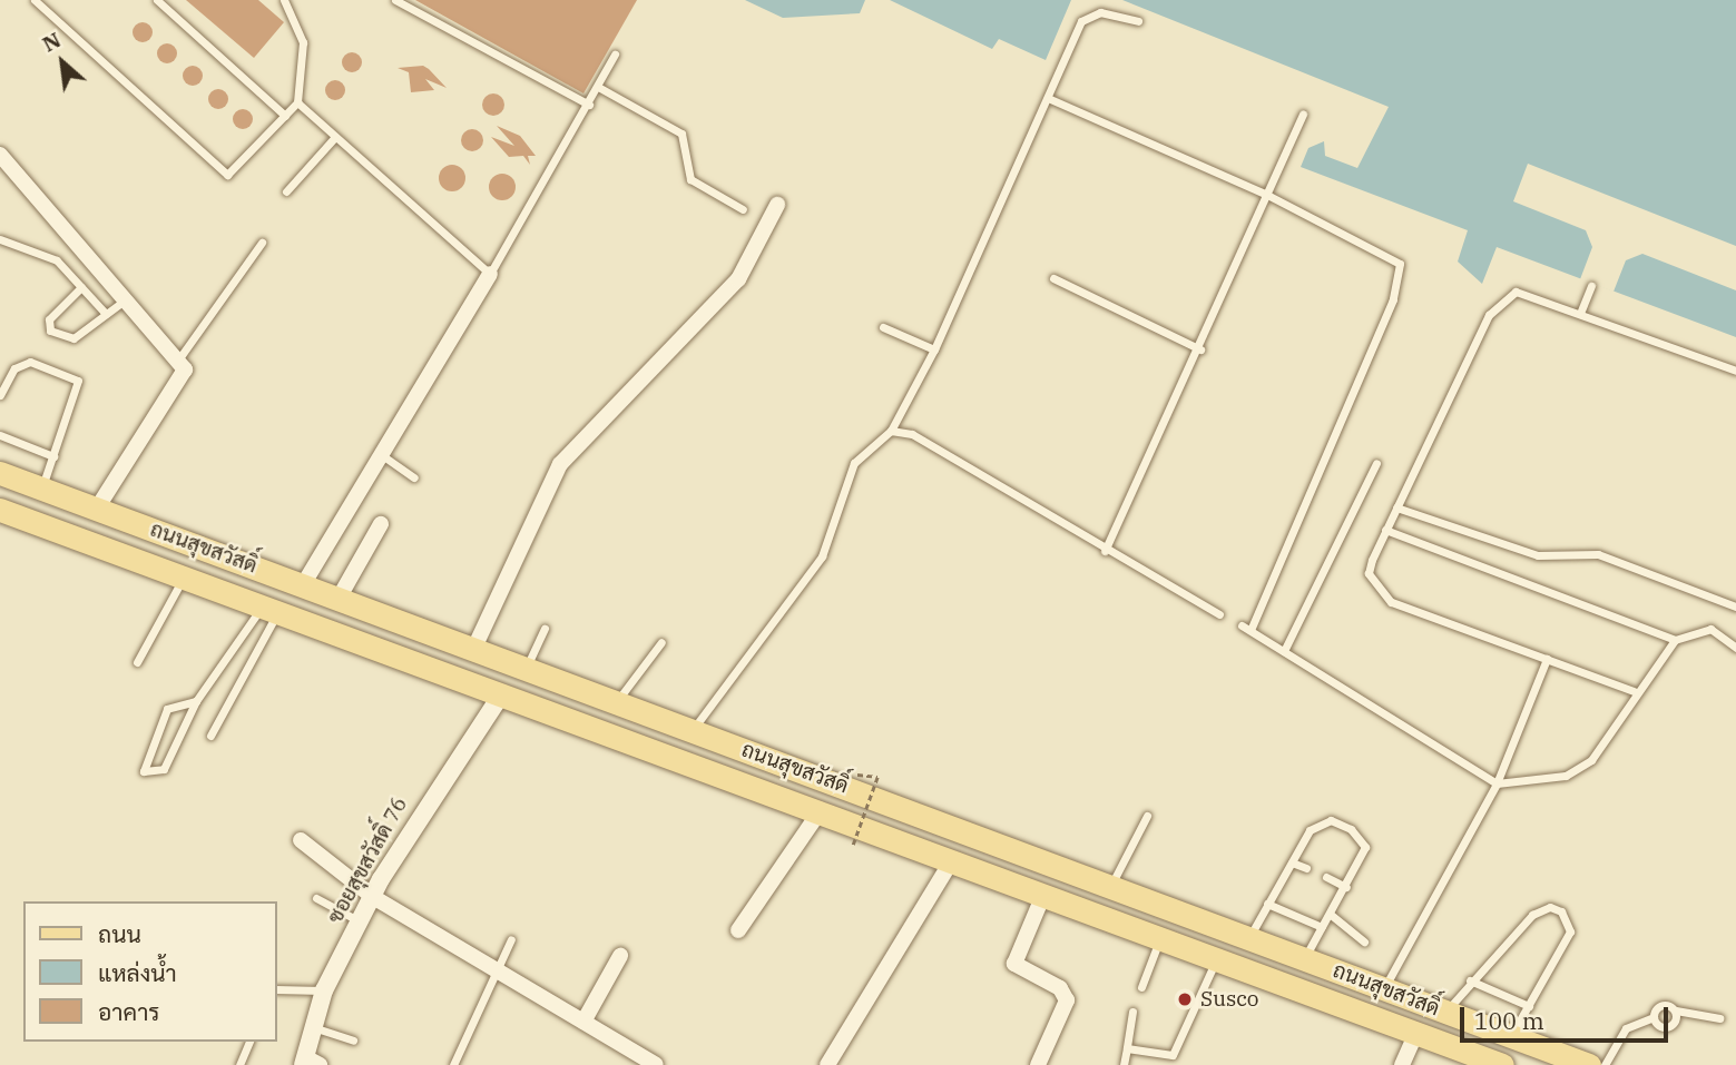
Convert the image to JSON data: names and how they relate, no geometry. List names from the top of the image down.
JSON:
{
  "streets": {
    "main road": ["ถนนสุขสวัสดิ์"],
    "street": ["ซอยสุขสวัสดิ์ 76"]
  },
  "crossings": [
    ["ถนนสุขสวัสดิ์", "ซอยสุขสวัสดิ์ 76"]
  ],
  "places": ["Susco"],
  "legend": ["ถนน", "แหล่งน้ำ", "อาคาร"],
  "scale_bar": "100 m",
  "north": "top left"
}
